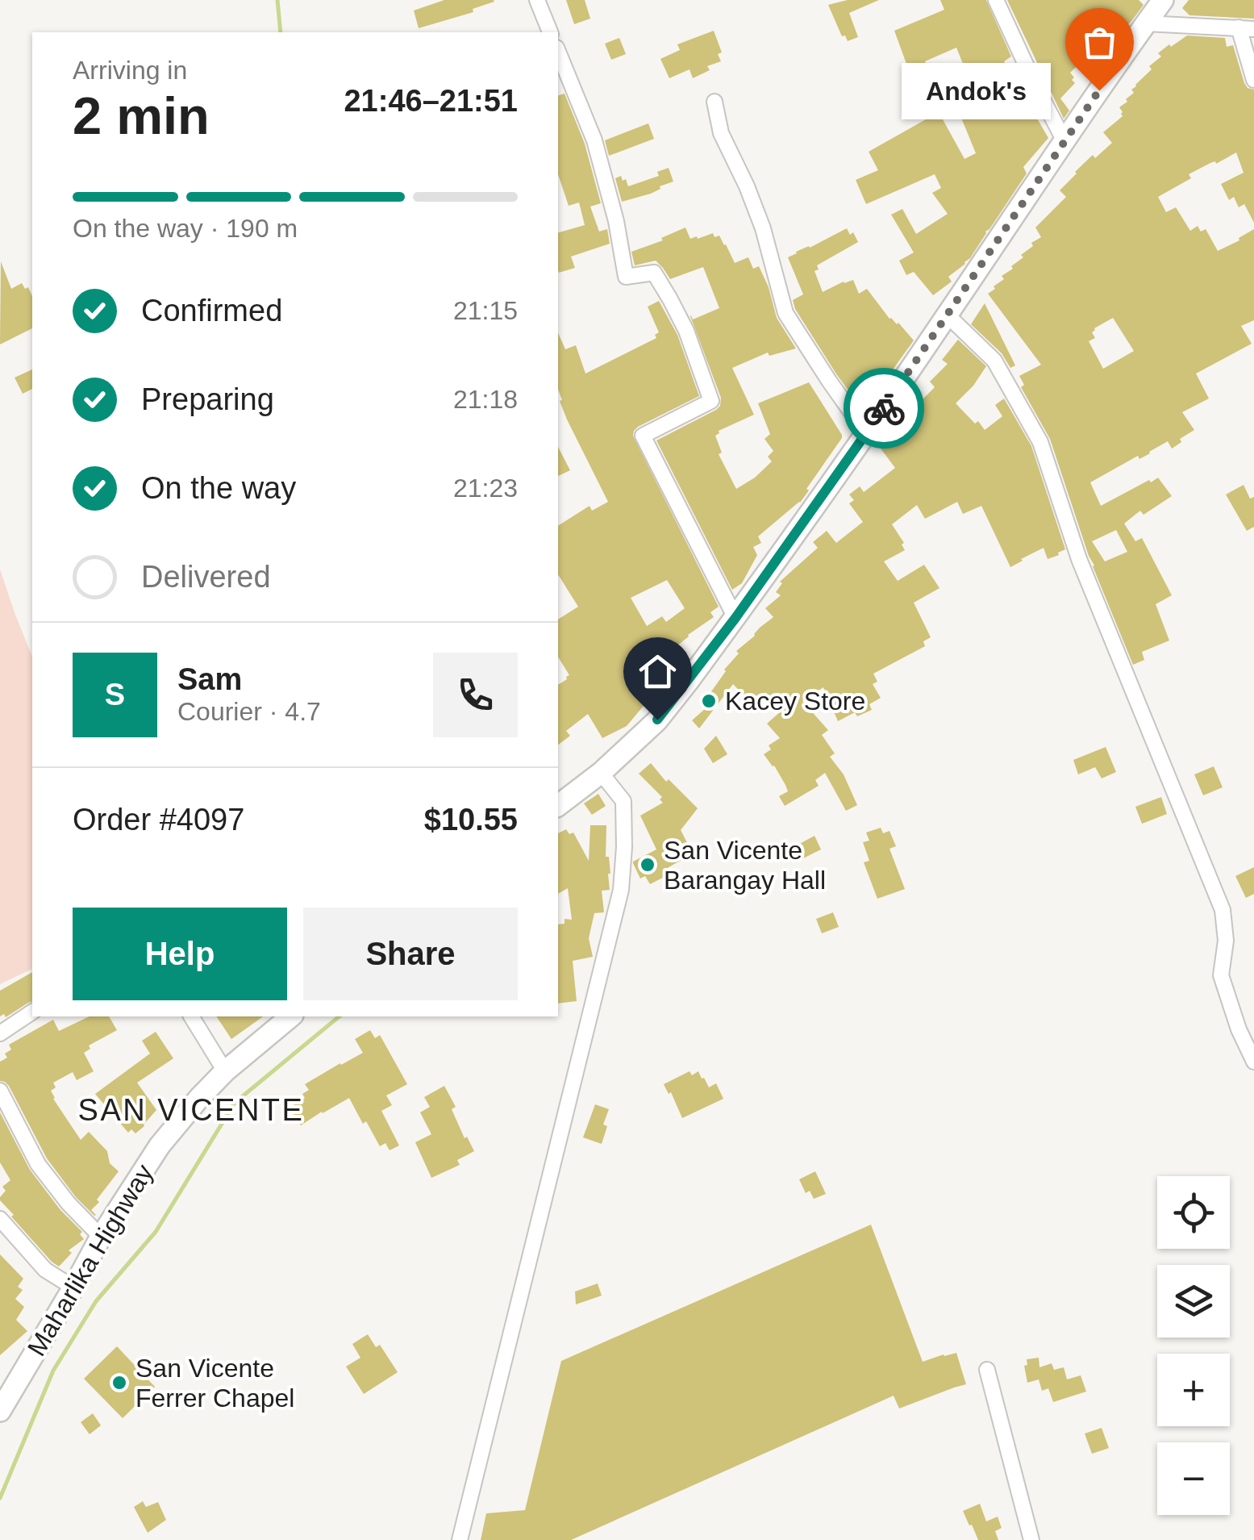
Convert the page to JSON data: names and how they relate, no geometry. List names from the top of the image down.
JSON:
{
  "streets": {
    "highway": ["Maharlika Highway"]
  },
  "districts": ["SAN VICENTE"],
  "places": [
    "Andok's",
    "Kacey Store",
    "San Vicente Barangay Hall",
    "San Vicente Ferrer Chapel"
  ],
  "page": {
    "heading": ["2 min", "Arriving in", "21:46–21:51"],
    "panel": [
      "Sam",
      "Courier · 4.7",
      "Order #4097",
      "$10.55"
    ],
    "bubble": "Andok's",
    "bar": "On the way · 190 m",
    "list": [
      ["Confirmed", "21:15"],
      ["Preparing", "21:18"],
      ["On the way", "21:23"],
      "Delivered"
    ],
    "round": "S",
    "buttons": ["Help", "Share"],
    "map_buttons": ["+", "−"]
  }
}
